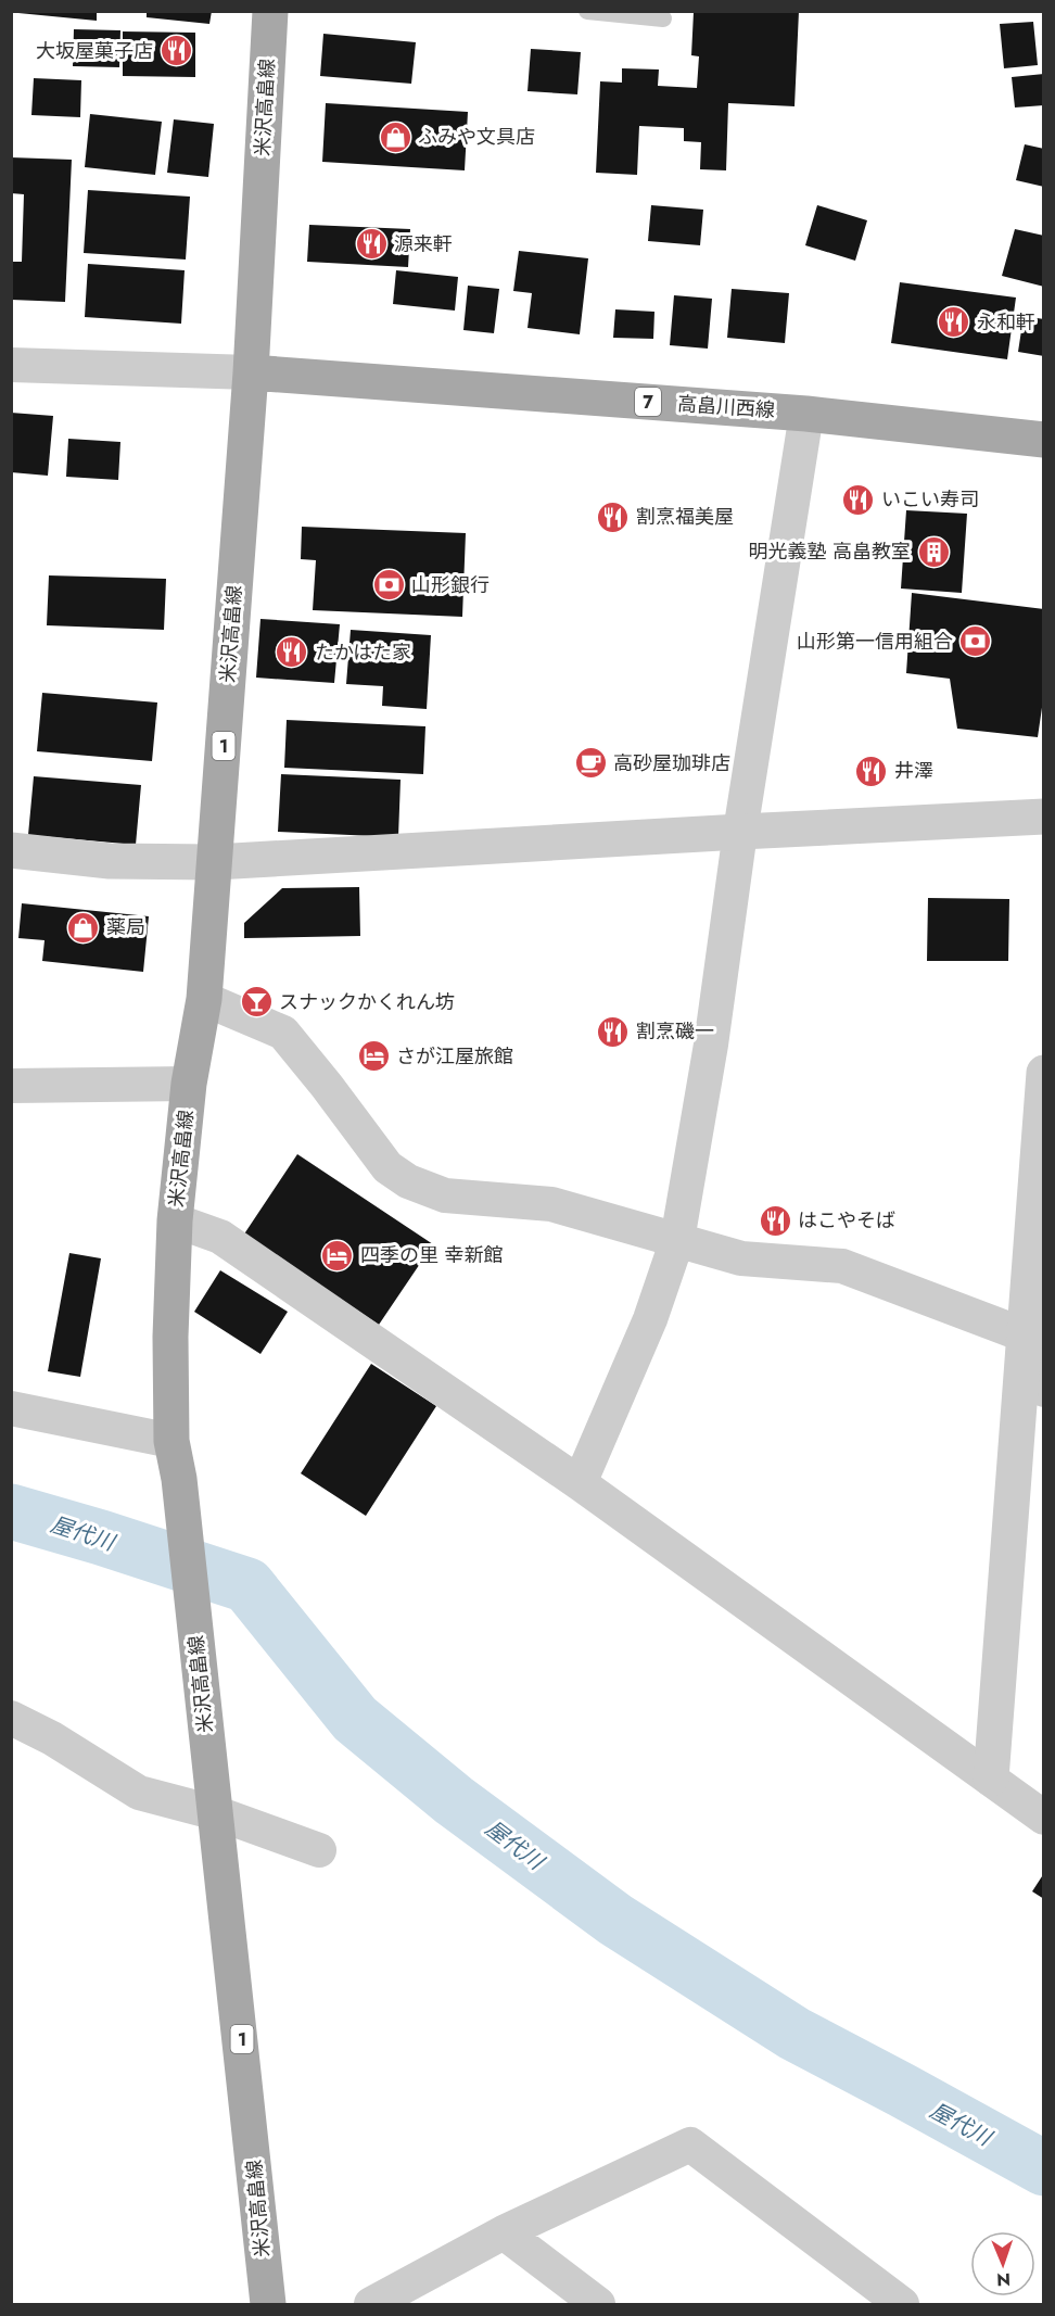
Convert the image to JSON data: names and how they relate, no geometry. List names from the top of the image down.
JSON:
{
  "streets": {
    "main road": [
      "米沢高畠線",
      "7",
      "高畠川西線",
      "1"
    ]
  },
  "crossings": [
    ["米沢高畠線", "高畠川西線"]
  ],
  "water": ["屋代川"],
  "places": {
    "restaurant": [
      "大坂屋菓子店",
      "源来軒",
      "永和軒",
      "いこい寿司",
      "割烹福美屋",
      "たかはた家",
      "井澤",
      "割烹磯一",
      "はこやそば"
    ],
    "shop": ["ふみや文具店", "薬局"],
    "building": ["明光義塾 高畠教室"],
    "bank": ["山形銀行", "山形第一信用組合"],
    "cafe": ["高砂屋珈琲店"],
    "bar": ["スナックかくれん坊"],
    "hotel": ["さが江屋旅館", "四季の里 幸新館"]
  },
  "north": "bottom"
}
